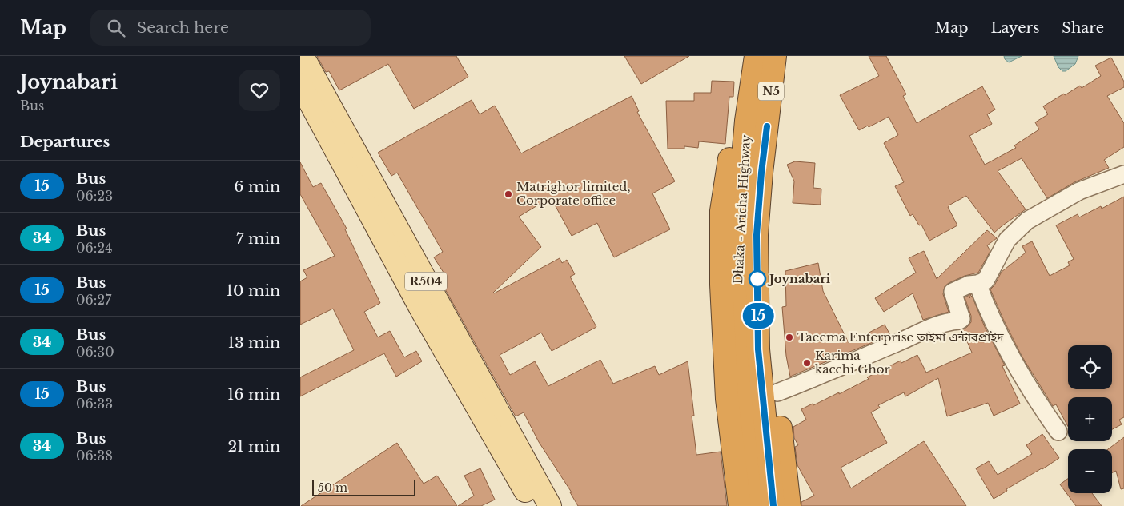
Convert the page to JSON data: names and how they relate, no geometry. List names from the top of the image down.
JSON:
{
  "streets": {
    "highway": ["N5", "Dhaka - Aricha Highway"],
    "main road": ["R504"]
  },
  "places": [
    "Matrighor limited, Corporate office",
    "Joynabari",
    "Taeema Enterprise তাইমা এন্টারপ্রাইদ",
    "Karima kacchi Ghor"
  ],
  "lines": ["bus line 15"],
  "scale_bar": "50 m",
  "page": {
    "header": "Map",
    "search": "Search here",
    "nav": ["Map", "Layers", "Share"],
    "heading": [
      ["Joynabari", "Bus"],
      "Departures"
    ],
    "on_map": "15",
    "list": [
      {
        "mark": "15",
        "name": "Bus",
        "note": "06:23",
        "value": "6 min"
      },
      {
        "mark": "34",
        "name": "Bus",
        "note": "06:24",
        "value": "7 min"
      },
      {
        "mark": "15",
        "name": "Bus",
        "note": "06:27",
        "value": "10 min"
      },
      {
        "mark": "34",
        "name": "Bus",
        "note": "06:30",
        "value": "13 min"
      },
      {
        "mark": "15",
        "name": "Bus",
        "note": "06:33",
        "value": "16 min"
      },
      {
        "mark": "34",
        "name": "Bus",
        "note": "06:38",
        "value": "21 min"
      }
    ],
    "map_buttons": ["+", "−"],
    "scale": "50 m"
  }
}
